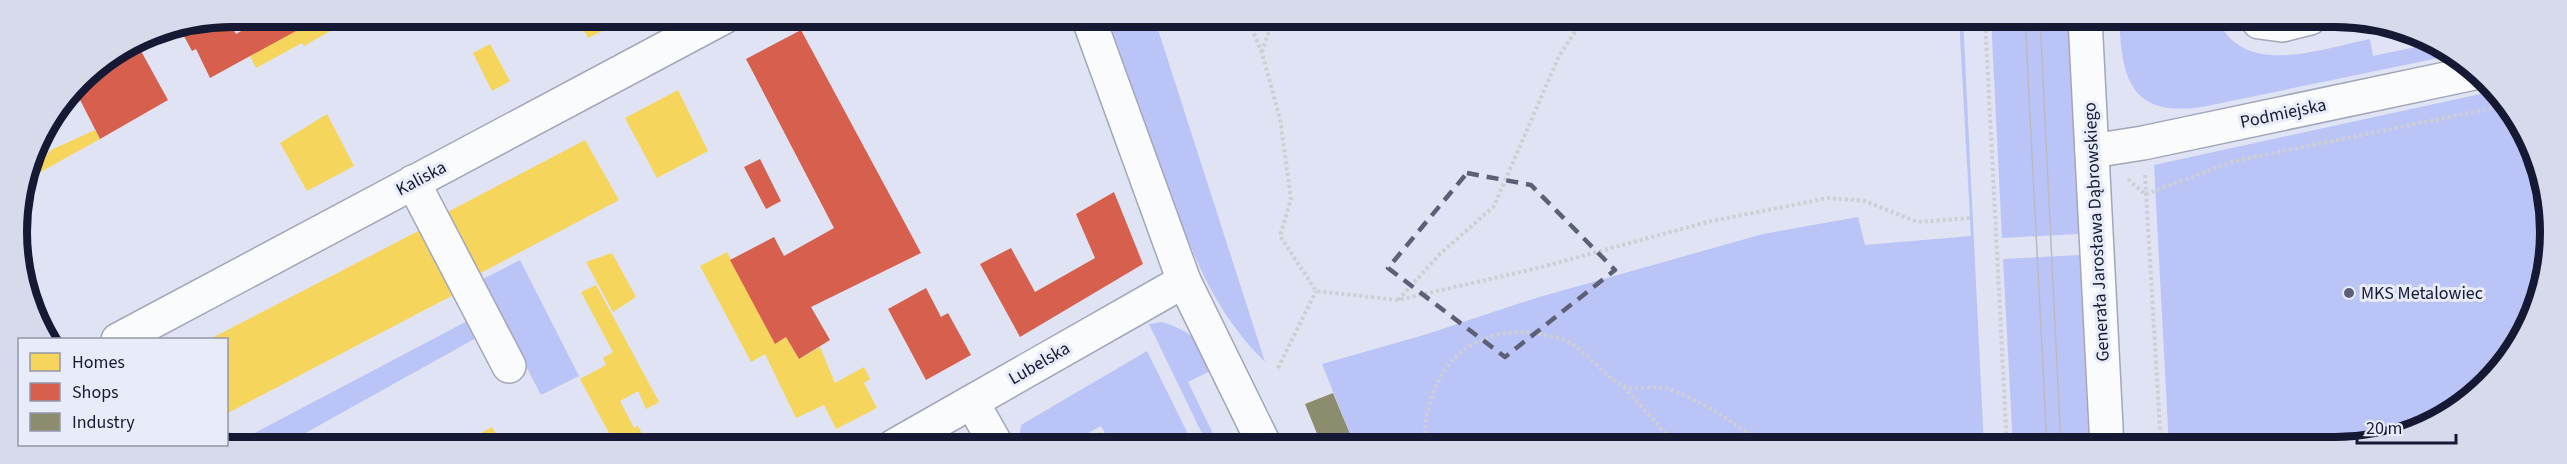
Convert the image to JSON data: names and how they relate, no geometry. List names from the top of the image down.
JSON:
{
  "streets": {
    "street": [
      "Podmiejska",
      "Kaliska",
      "Generała Jarosława Dąbrowskiego",
      "Lubelska"
    ]
  },
  "crossings": [
    ["Podmiejska", "Generała Jarosława Dąbrowskiego"]
  ],
  "places": ["MKS Metalowiec"],
  "legend": ["Homes", "Shops", "Industry"],
  "scale_bar": "20 m"
}
